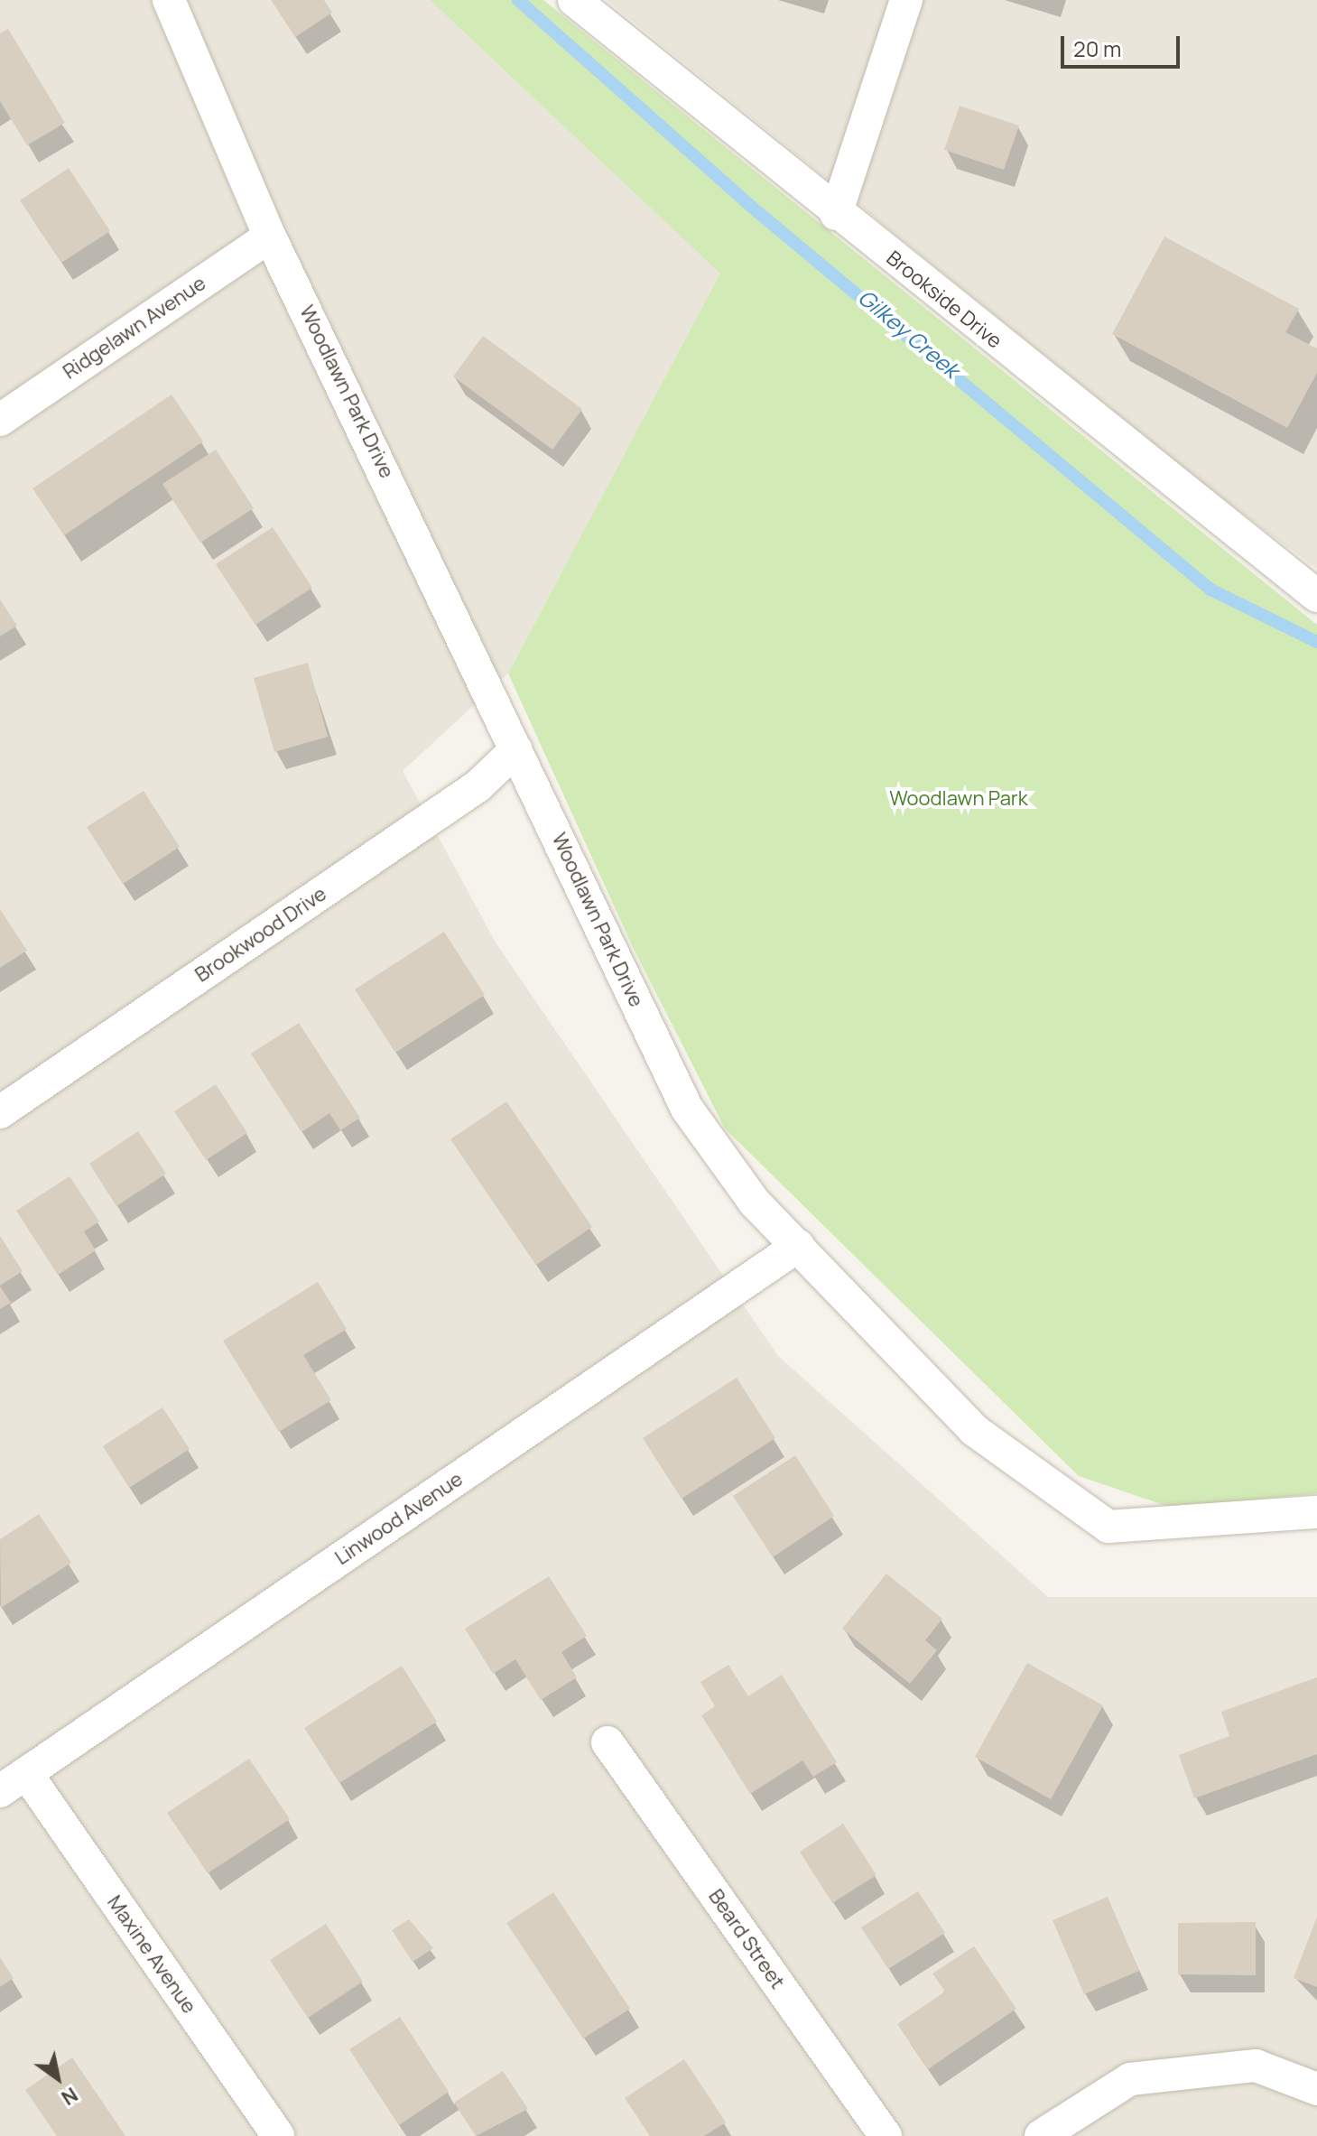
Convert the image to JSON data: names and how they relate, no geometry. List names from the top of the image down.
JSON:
{
  "streets": {
    "street": [
      "Brookside Drive",
      "Ridgelawn Avenue",
      "Woodlawn Park Drive",
      "Brookwood Drive",
      "Linwood Avenue",
      "Beard Street",
      "Maxine Avenue"
    ]
  },
  "crossings": [
    ["Ridgelawn Avenue", "Woodlawn Park Drive"],
    ["Woodlawn Park Drive", "Brookwood Drive"],
    ["Woodlawn Park Drive", "Linwood Avenue"],
    ["Linwood Avenue", "Maxine Avenue"]
  ],
  "water": ["Gilkey Creek"],
  "parks": ["Woodlawn Park"],
  "scale_bar": "20 m",
  "north": "bottom right"
}
